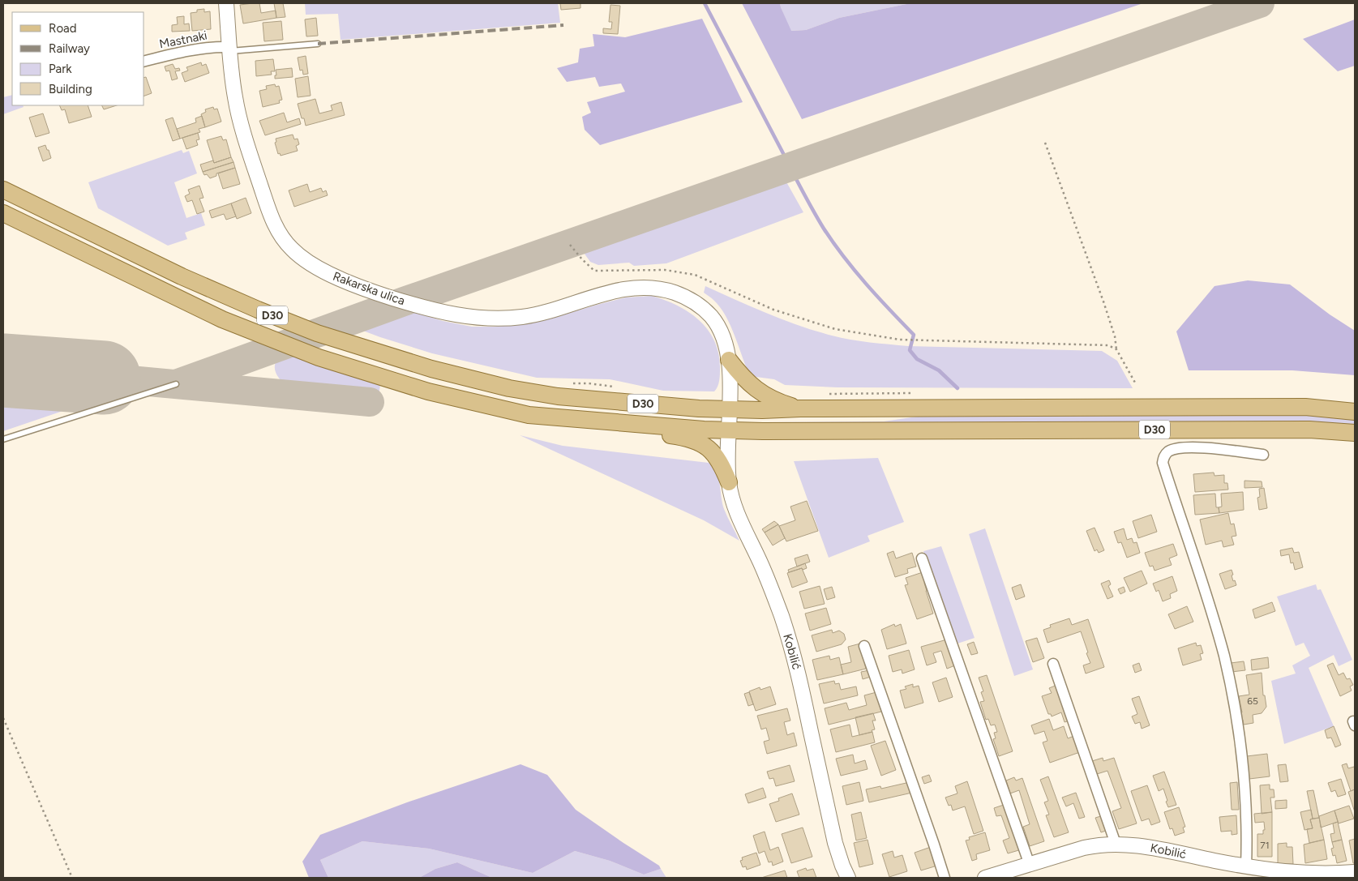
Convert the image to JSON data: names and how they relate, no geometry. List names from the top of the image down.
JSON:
{
  "streets": {
    "main road": ["Rakarska ulica", "D30", "Kobilić"],
    "street": ["Mastnaki"]
  },
  "crossings": [
    ["Mastnaki", "Rakarska ulica"],
    ["Rakarska ulica", "Kobilić"],
    ["D30", "Kobilić"]
  ],
  "house_numbers": ["65", "71"],
  "legend": [
    "Road",
    "Railway",
    "Park",
    "Building"
  ]
}
